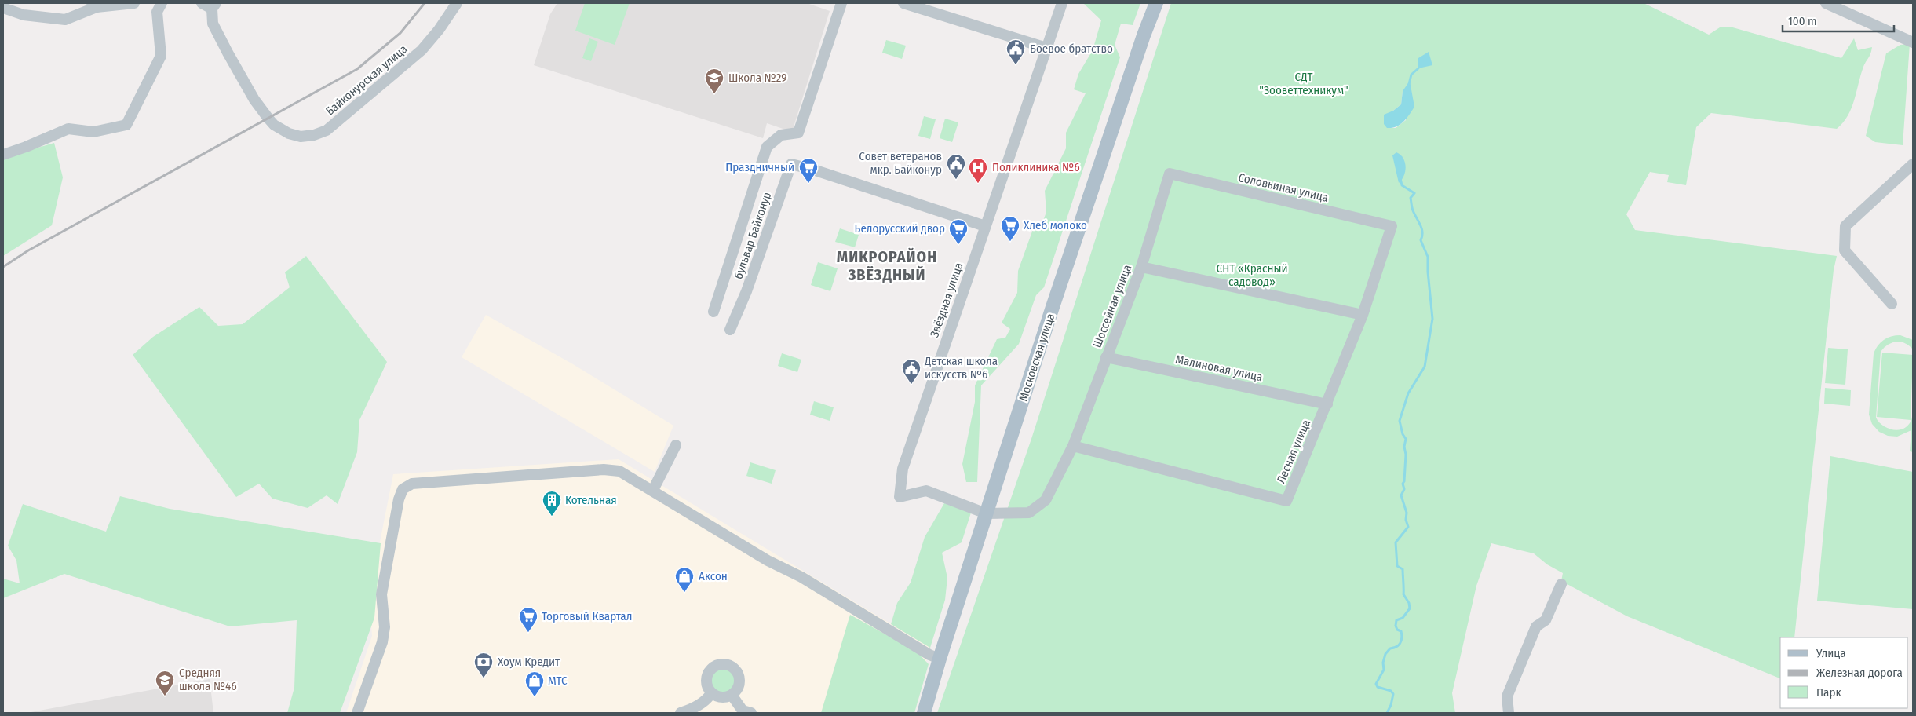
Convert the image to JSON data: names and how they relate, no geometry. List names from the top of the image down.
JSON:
{
  "streets": {
    "main road": ["Московская улица"],
    "street": [
      "Байконурская улица",
      "Соловьиная улица",
      "бульвар Байконур",
      "Звёздная улица",
      "Шоссейная улица",
      "Малиновая улица",
      "Лесная улица"
    ]
  },
  "crossings": [
    ["Соловьиная улица", "Шоссейная улица"],
    ["Соловьиная улица", "Лесная улица"],
    ["бульвар Байконур", "Звёздная улица"],
    ["Звёздная улица", "Шоссейная улица"],
    ["Звёздная улица", "Московская улица"],
    ["Шоссейная улица", "Московская улица"],
    ["Шоссейная улица", "Малиновая улица"],
    ["Шоссейная улица", "Лесная улица"],
    ["Малиновая улица", "Лесная улица"]
  ],
  "districts": ["МИКРОРАЙОН ЗВЁЗДНЫЙ"],
  "parks": ["СДТ \"Зооветтехникум\"", "СНТ «Красный садовод»"],
  "places": {
    "public building": ["Боевое братство", "Совет ветеранов мкр. Байконур", "Детская школа искусств №6"],
    "school or university": ["Школа №29", "Средняя школа №46"],
    "supermarket": [
      "Праздничный",
      "Хлеб молоко",
      "Белорусский двор",
      "Торговый Квартал"
    ],
    "hospital": ["Поликлиника №6"],
    "building": ["Котельная"],
    "shop": ["Аксон", "МТС"],
    "bank": ["Хоум Кредит"]
  },
  "legend": ["Улица", "Железная дорога", "Парк"],
  "scale_bar": "100 m"
}
